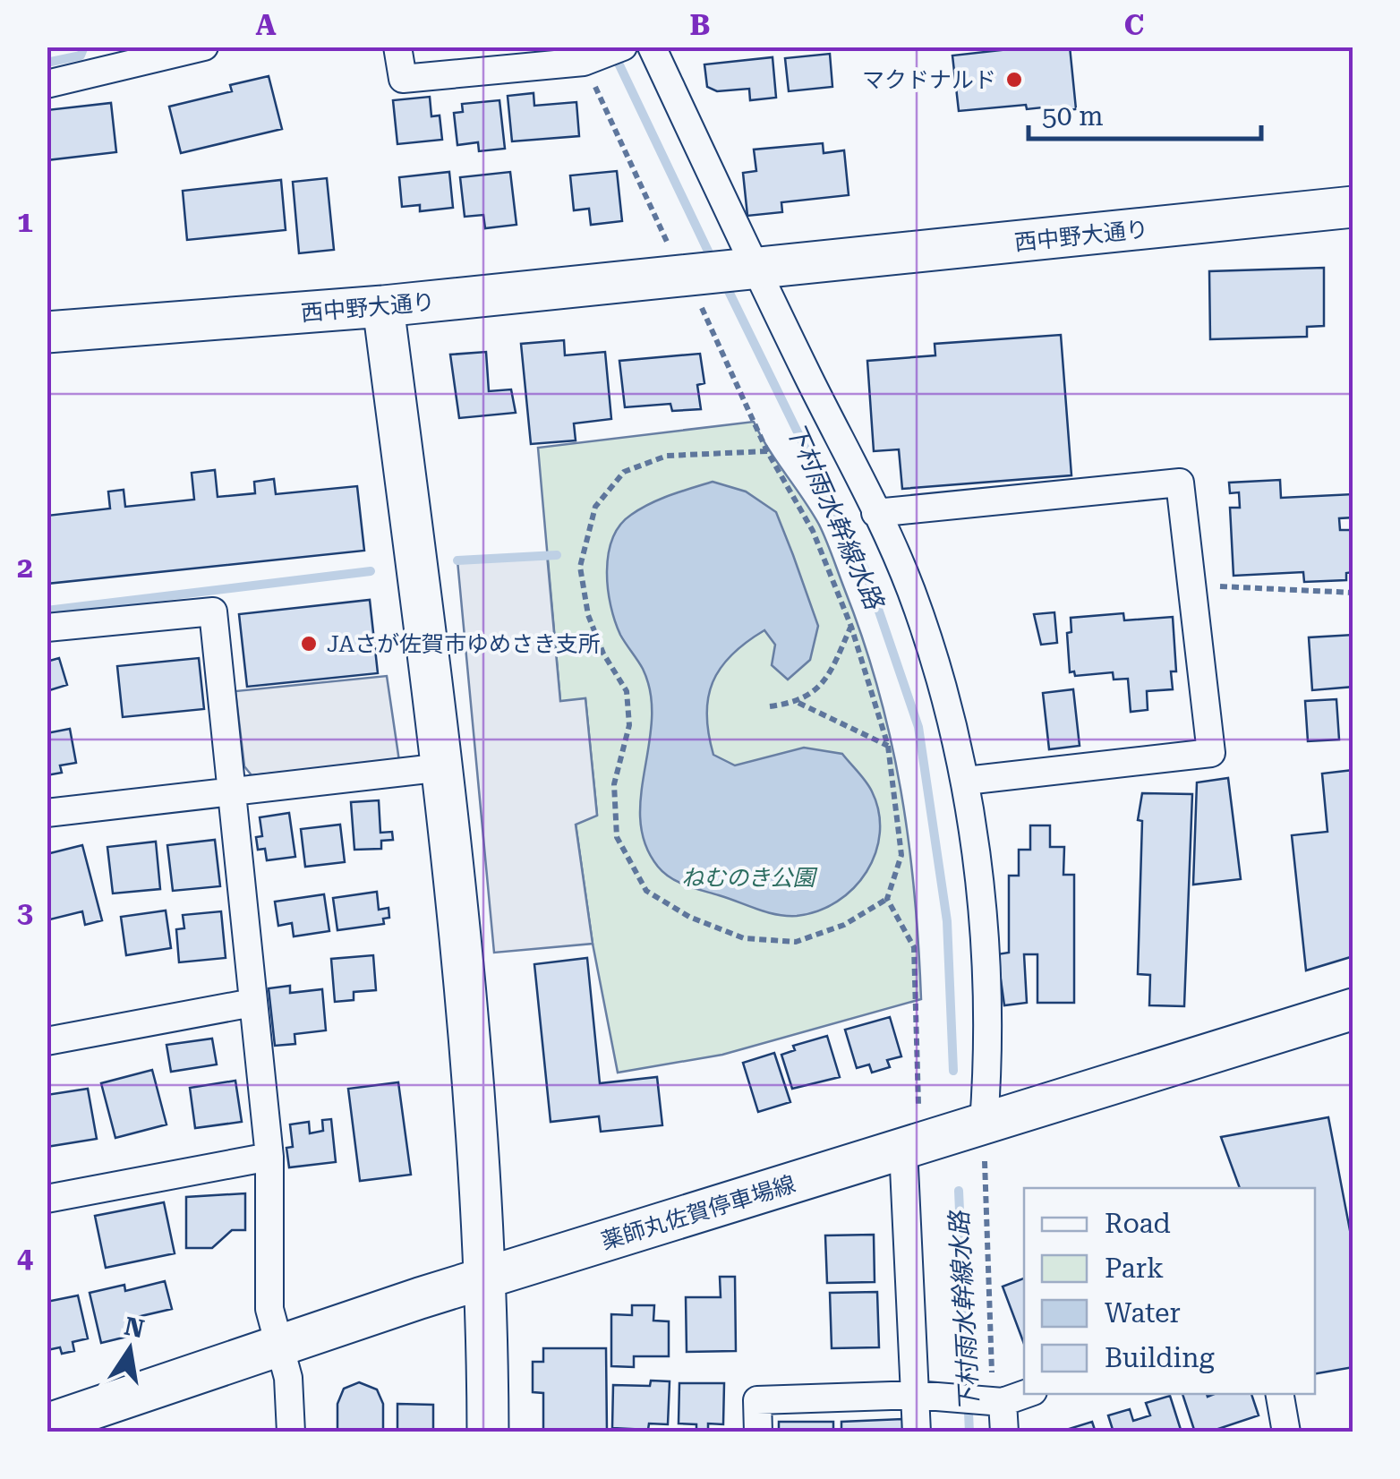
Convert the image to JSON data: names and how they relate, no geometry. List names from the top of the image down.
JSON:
{
  "streets": {
    "street": ["西中野大通り", "薬師丸佐賀停車場線"]
  },
  "water": ["下村雨水幹線水路"],
  "parks": ["ねむのき公園"],
  "places": ["マクドナルド", "JAさが佐賀市ゆめさき支所"],
  "legend": [
    "Road",
    "Park",
    "Water",
    "Building"
  ],
  "scale_bar": "50 m",
  "north": "top",
  "grid": {
    "columns": ["A", "B", "C"],
    "rows": [
      "1",
      "2",
      "3",
      "4"
    ]
  }
}
